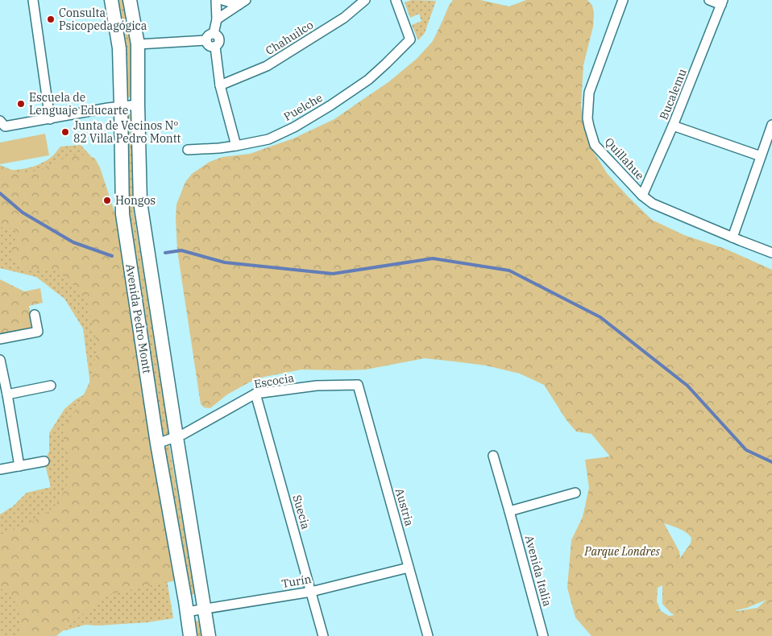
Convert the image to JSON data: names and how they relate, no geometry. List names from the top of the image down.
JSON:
{
  "streets": {
    "main road": ["Avenida Pedro Montt"],
    "street": [
      "Chahuilco",
      "Bucalemu",
      "Puelche",
      "Quillahue",
      "Escocia",
      "Austria",
      "Suecia",
      "Avenida Italia",
      "Turín"
    ]
  },
  "crossings": [
    ["Bucalemu", "Quillahue"],
    ["Avenida Pedro Montt", "Escocia"],
    ["Avenida Pedro Montt", "Turín"],
    ["Escocia", "Austria"],
    ["Escocia", "Suecia"],
    ["Austria", "Turín"],
    ["Suecia", "Turín"]
  ],
  "parks": ["Parque Londres"],
  "places": [
    "Consulta Psicopedagógica",
    "Escuela de Lenguaje Educarte",
    "Junta de Vecinos Nº 82 Villa Pedro Montt",
    "Hongos"
  ]
}
